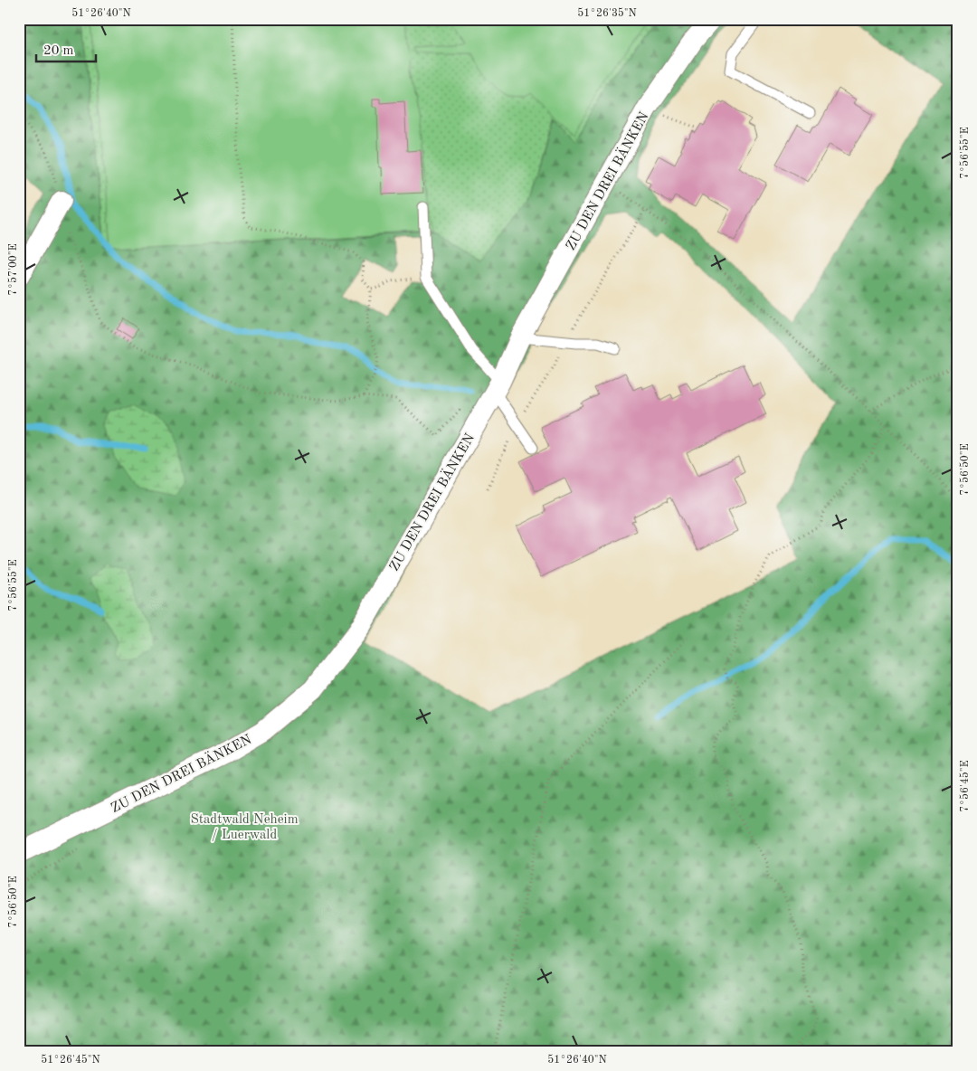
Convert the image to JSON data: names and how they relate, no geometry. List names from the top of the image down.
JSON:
{
  "streets": {
    "street": ["ZU DEN DREI BÄNKEN"]
  },
  "parks": ["Stadtwald Neheim / Luerwald"],
  "scale_bar": "20 m",
  "coordinates": [
    "51°26'40\"N",
    "51°26'35\"N",
    "7°56'55\"E",
    "7°57'00\"E",
    "7°56'50\"E",
    "7°56'45\"E",
    "51°26'45\"N"
  ]
}
